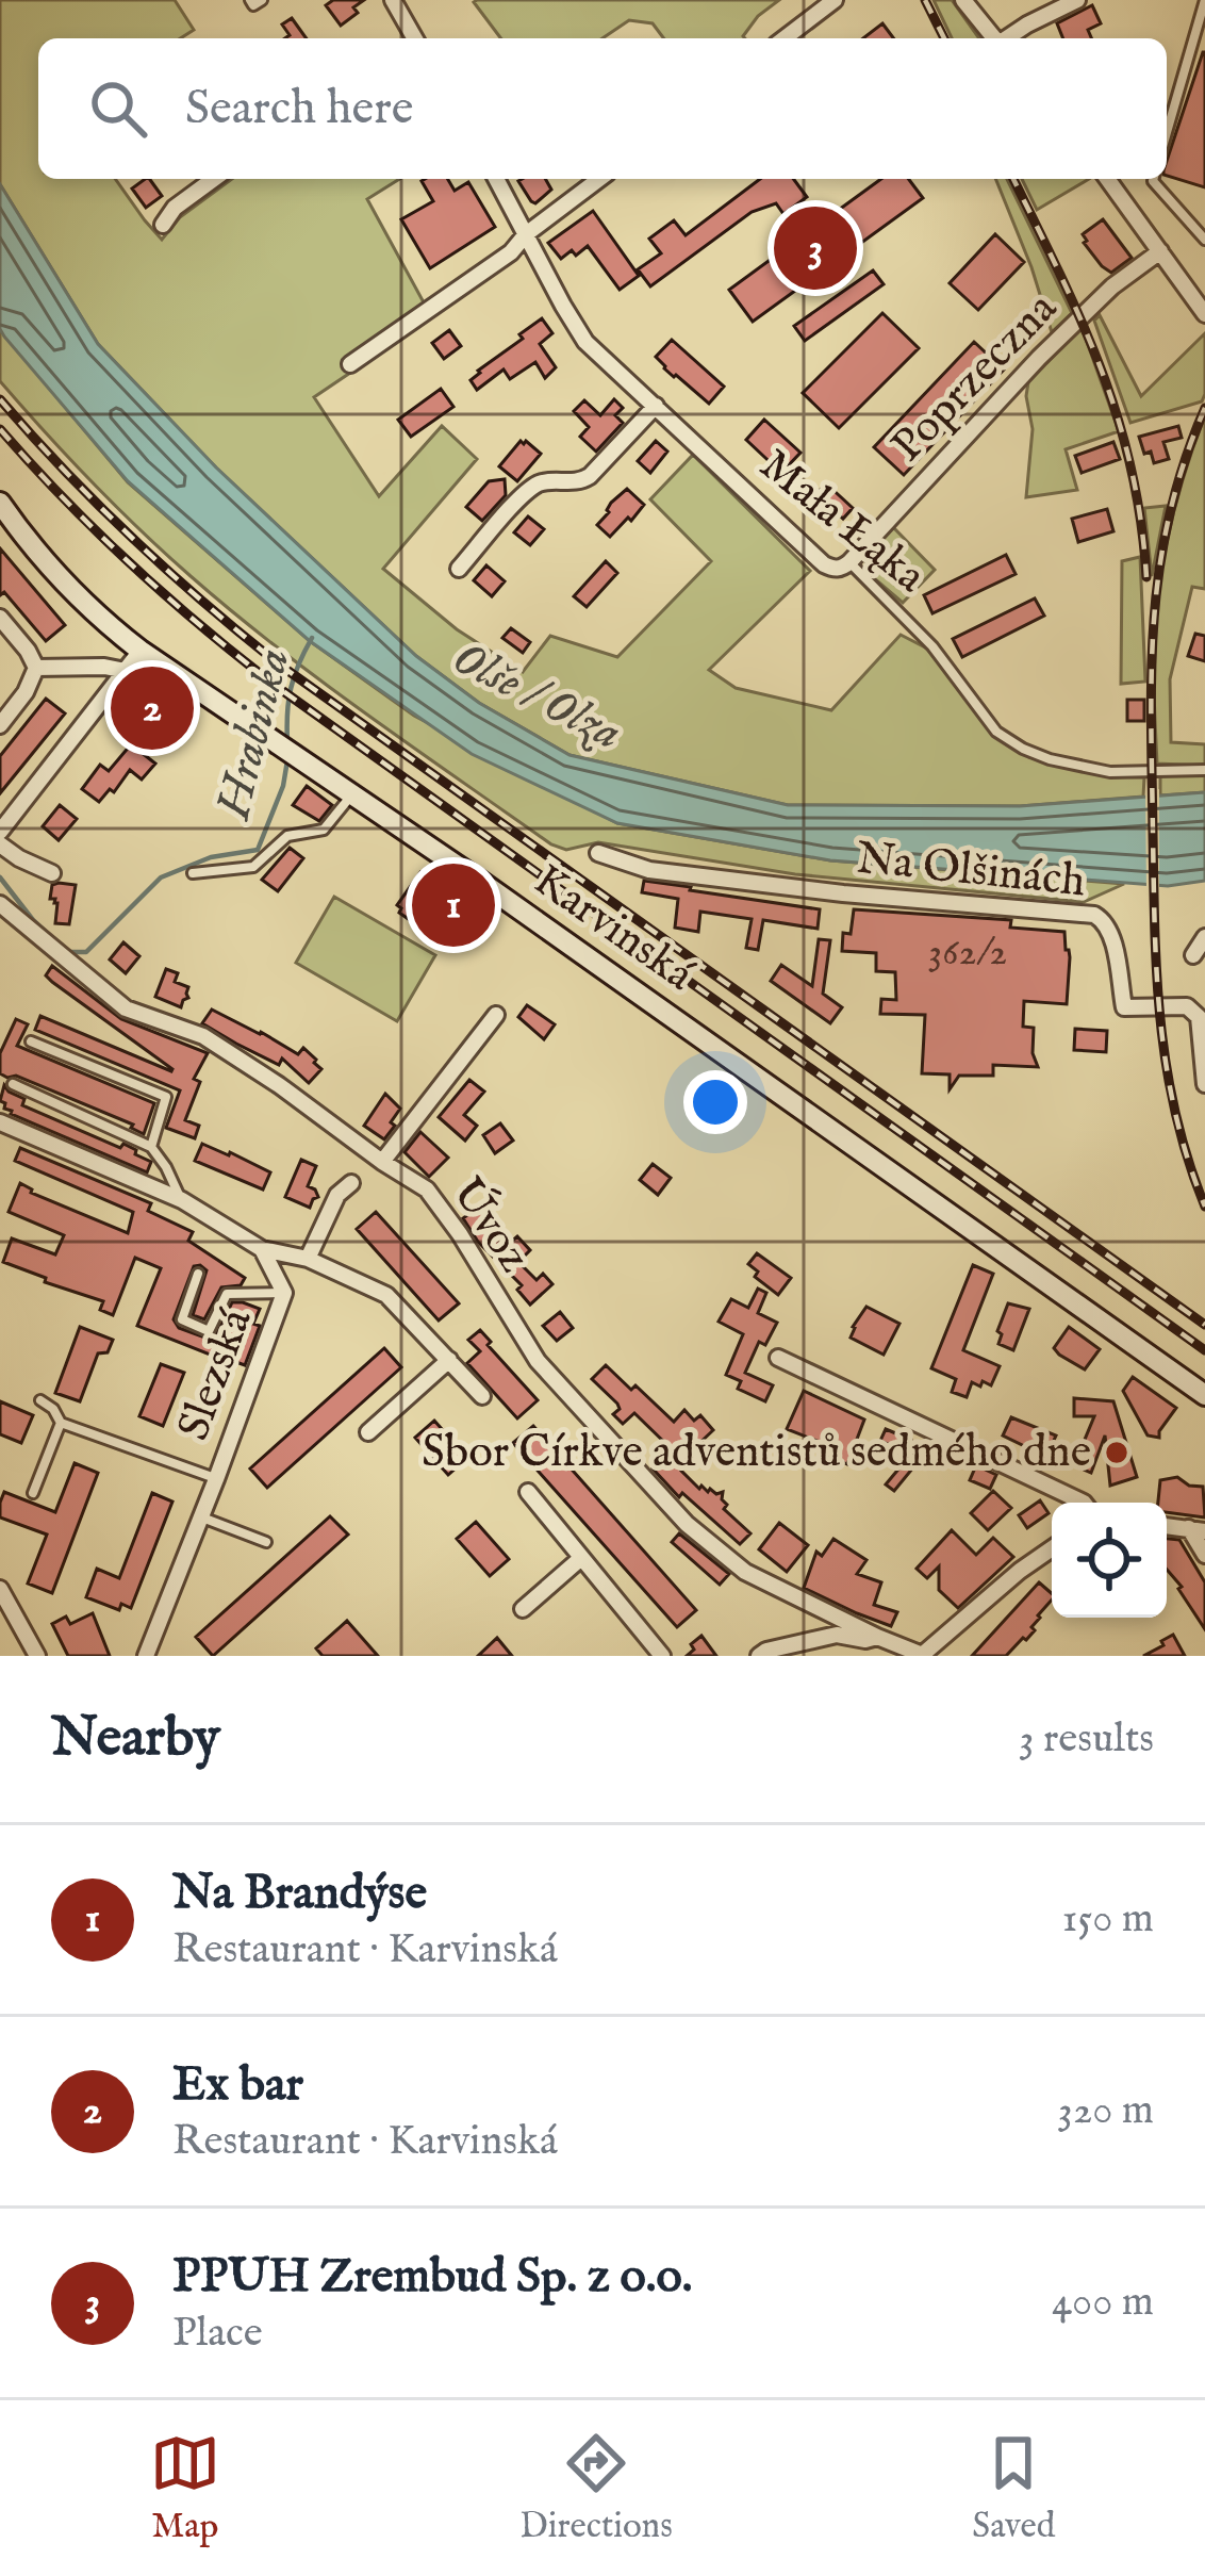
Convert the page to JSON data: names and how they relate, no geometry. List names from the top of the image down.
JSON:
{
  "streets": {
    "main road": ["Karvinská"],
    "street": [
      "Poprzeczna",
      "Mała Łąka",
      "Na Olšinách",
      "Úvoz",
      "Slezská"
    ]
  },
  "crossings": [
    ["Poprzeczna", "Mała Łąka"]
  ],
  "water": ["Olše / Olza", "Hrabinka"],
  "places": ["Sbor Církve adventistů sedmého dne"],
  "house_numbers": ["362/2"],
  "page": {
    "search": "Search here",
    "pins": ["3", "2", "1"],
    "heading": ["Nearby", "3 results"],
    "list": [
      {
        "mark": "1",
        "name": "Na Brandýse",
        "note": "Restaurant · Karvinská",
        "value": "150 m"
      },
      {
        "mark": "2",
        "name": "Ex bar",
        "note": "Restaurant · Karvinská",
        "value": "320 m"
      },
      {
        "mark": "3",
        "name": "PPUH Zrembud Sp. z o.o.",
        "note": "Place",
        "value": "400 m"
      }
    ],
    "nav": ["Map", "Directions", "Saved"]
  }
}
